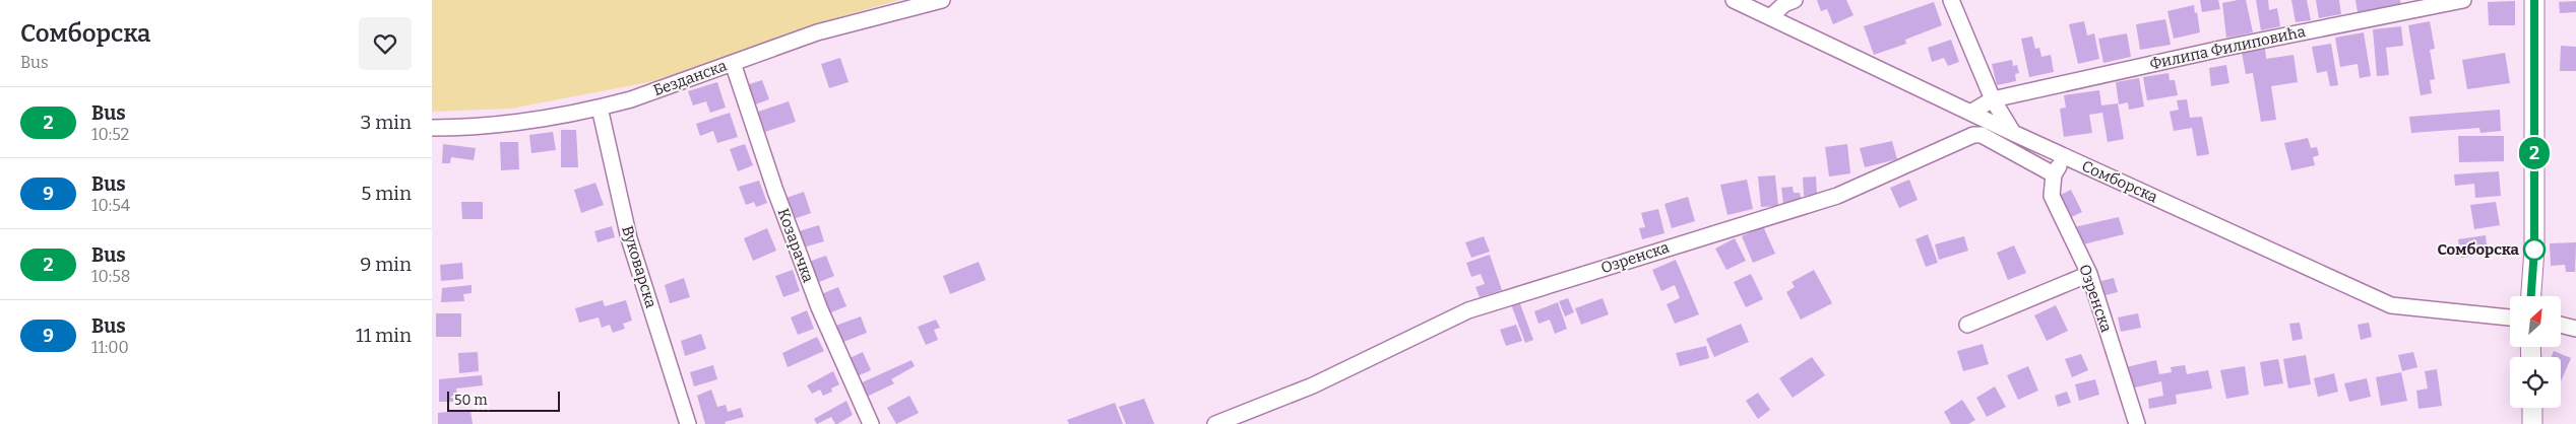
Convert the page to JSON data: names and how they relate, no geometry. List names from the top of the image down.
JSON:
{
  "streets": {
    "street": [
      "Филипа Филиповића",
      "Безданска",
      "Сомборска",
      "Козарачка",
      "Озренска",
      "Вуковарска"
    ]
  },
  "crossings": [
    ["Филипа Филиповића", "Сомборска"],
    ["Безданска", "Козарачка"],
    ["Безданска", "Вуковарска"]
  ],
  "places": ["Сомборска"],
  "lines": ["bus line 2"],
  "scale_bar": "50 m",
  "north": "top right",
  "page": {
    "heading": ["Сомборска", "Bus"],
    "on_map": "2",
    "list": [
      {
        "mark": "2",
        "name": "Bus",
        "note": "10:52",
        "value": "3 min"
      },
      {
        "mark": "9",
        "name": "Bus",
        "note": "10:54",
        "value": "5 min"
      },
      {
        "mark": "2",
        "name": "Bus",
        "note": "10:58",
        "value": "9 min"
      },
      {
        "mark": "9",
        "name": "Bus",
        "note": "11:00",
        "value": "11 min"
      }
    ],
    "scale": "50 m"
  }
}
